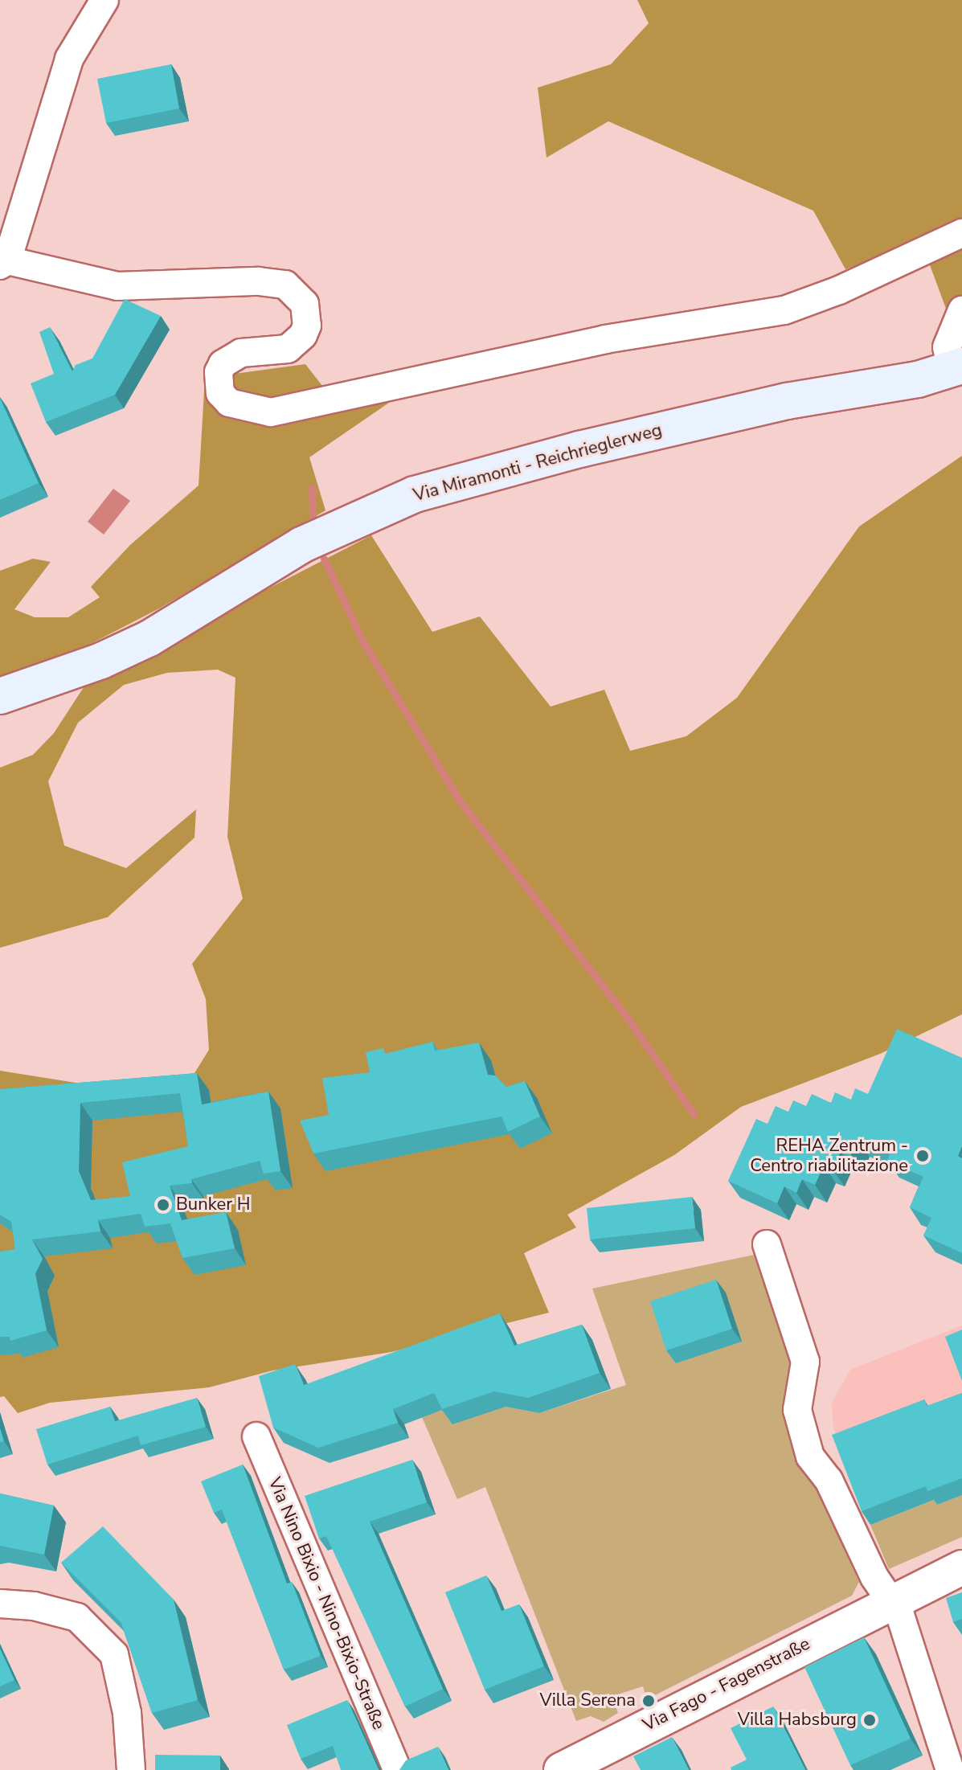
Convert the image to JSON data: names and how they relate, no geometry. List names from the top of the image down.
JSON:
{
  "streets": {
    "main road": ["Via Miramonti - Reichrieglerweg"],
    "street": ["Via Nino Bixio - Nino-Bixio-Straße", "Via Fago - Fagenstraße"]
  },
  "places": [
    "REHA Zentrum - Centro riabilitazione",
    "Bunker H",
    "Villa Serena",
    "Villa Habsburg"
  ]
}
